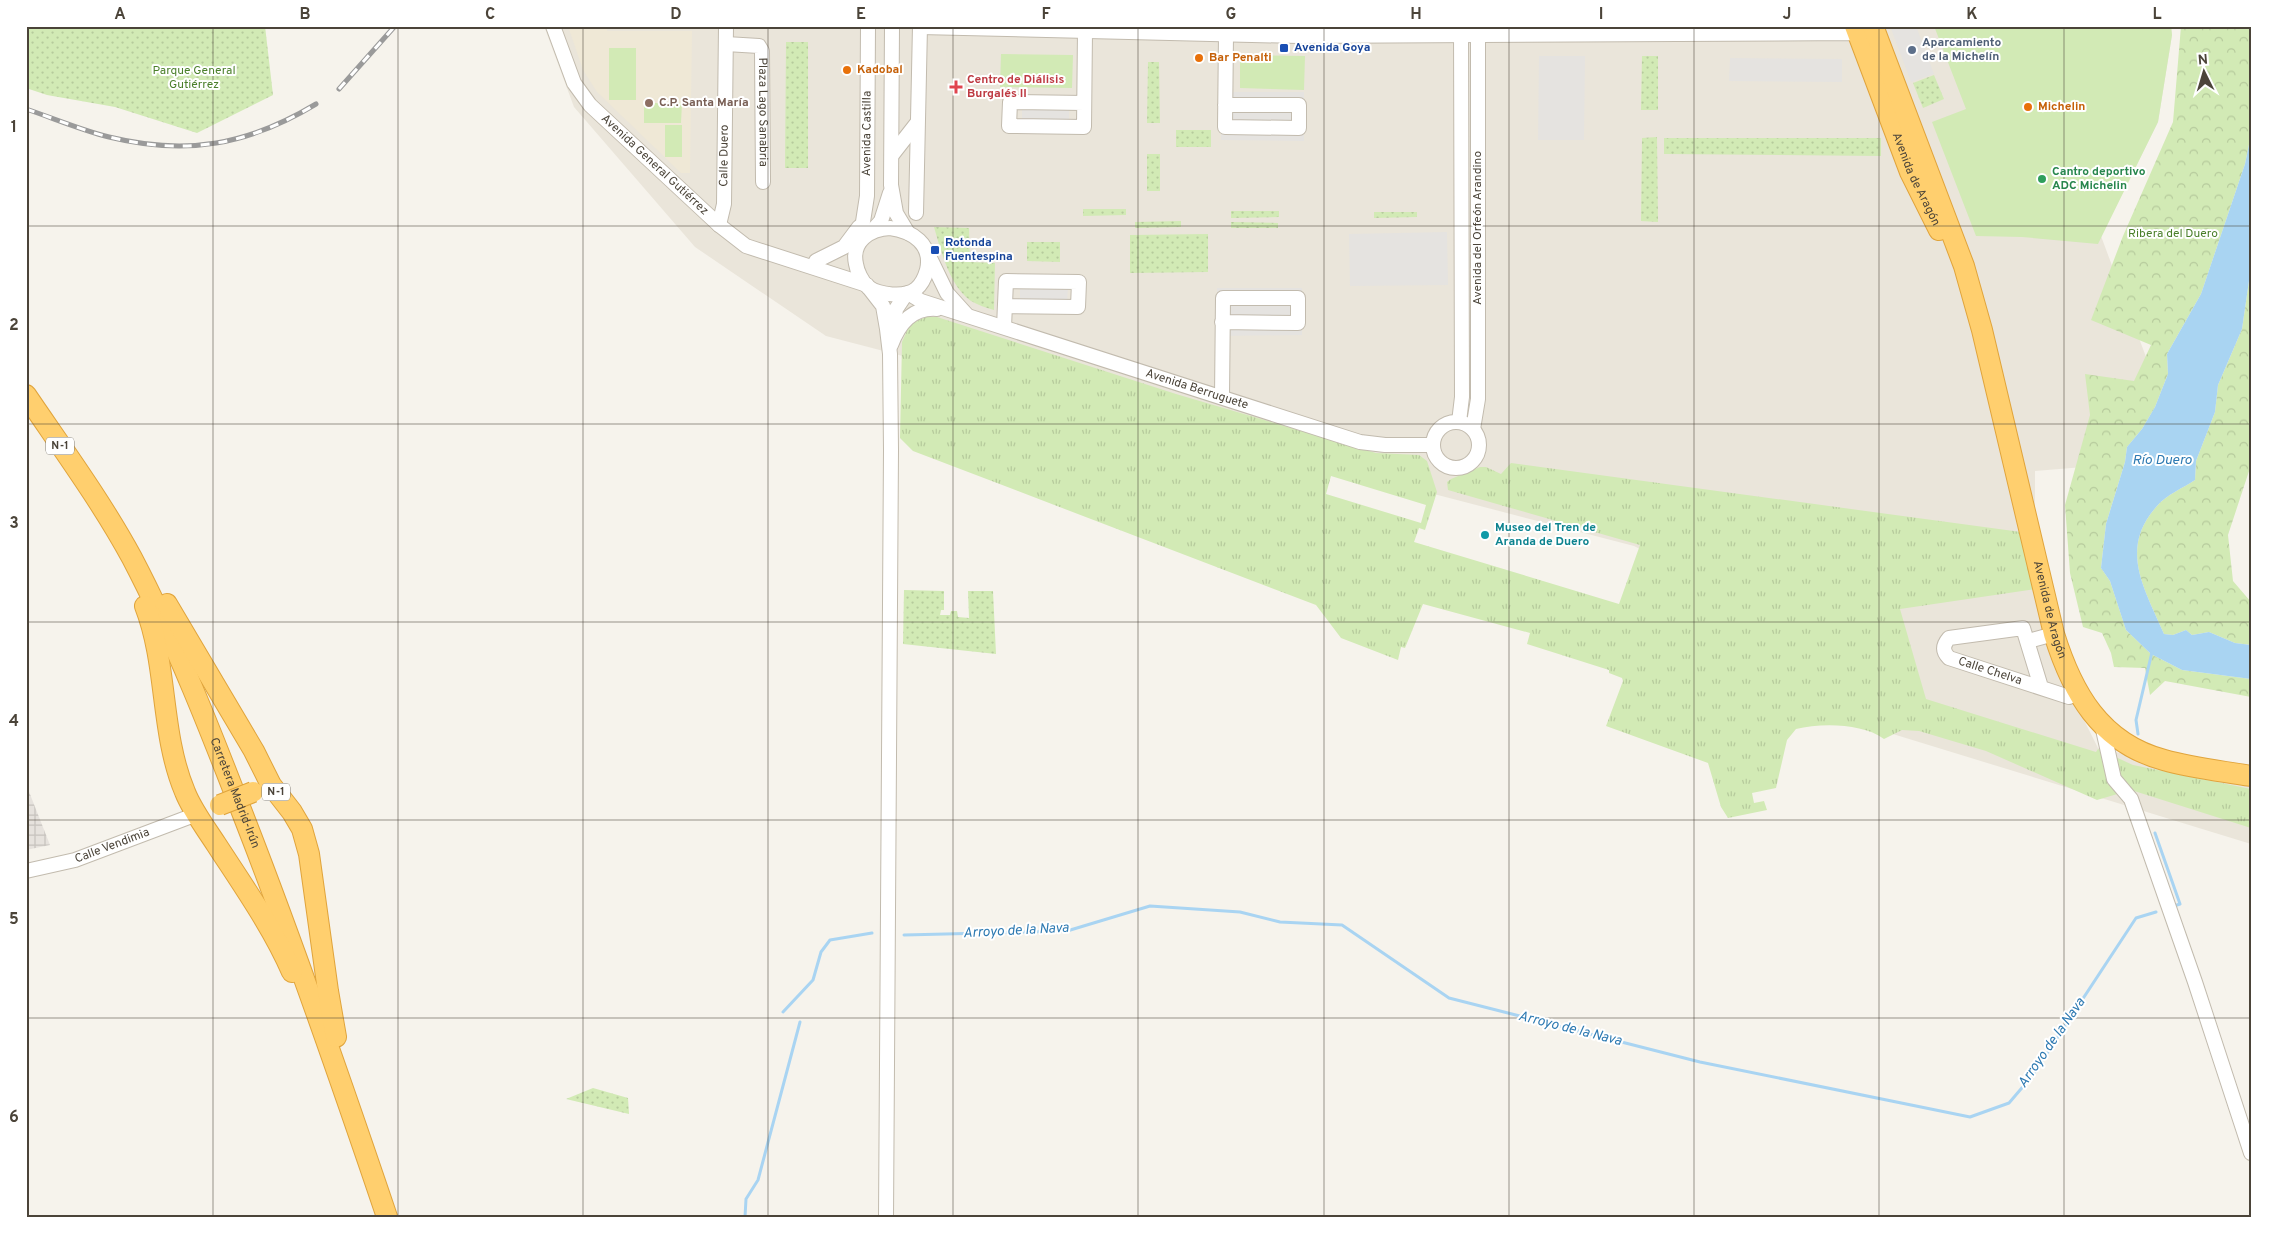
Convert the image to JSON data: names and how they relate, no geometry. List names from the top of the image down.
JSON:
{
  "streets": {
    "highway": ["Avenida de Aragón", "N-1", "Carretera Madrid-Irún"],
    "street": [
      "Plaza Lago Sanabria",
      "Avenida Castilla",
      "Calle Duero",
      "Avenida General Gutiérrez",
      "Avenida del Orfeón Arandino",
      "Avenida Berruguete",
      "Calle Chelva",
      "Calle Vendimia"
    ]
  },
  "crossings": [
    ["Plaza Lago Sanabria", "Calle Duero"],
    ["Avenida Castilla", "Avenida General Gutiérrez"],
    ["Avenida Castilla", "Avenida Berruguete"],
    ["Calle Duero", "Avenida General Gutiérrez"],
    ["Avenida General Gutiérrez", "Avenida Berruguete"],
    ["Avenida del Orfeón Arandino", "Avenida Berruguete"],
    ["N-1", "Carretera Madrid-Irún"],
    ["N-1", "Calle Vendimia"]
  ],
  "water": ["Río Duero", "Arroyo de la Nava"],
  "parks": ["Parque General Gutiérrez", "Ribera del Duero"],
  "places": {
    "transit": ["Avenida Goya", "Rotonda Fuentespina"],
    "other": [
      "Aparcamiento de la Michelín",
      "Bar Penalti",
      "Kadobal",
      "C.P. Santa María",
      "Michelin",
      "Cantro deportivo ADC Michelin",
      "Museo del Tren de Aranda de Duero"
    ],
    "health": ["Centro de Diálisis Burgalés II"]
  },
  "north": "top",
  "grid": {
    "columns": [
      "A",
      "B",
      "C",
      "D",
      "E",
      "F",
      "G",
      "H",
      "I",
      "J",
      "K",
      "L"
    ],
    "rows": [
      "1",
      "2",
      "3",
      "4",
      "5",
      "6"
    ]
  }
}
